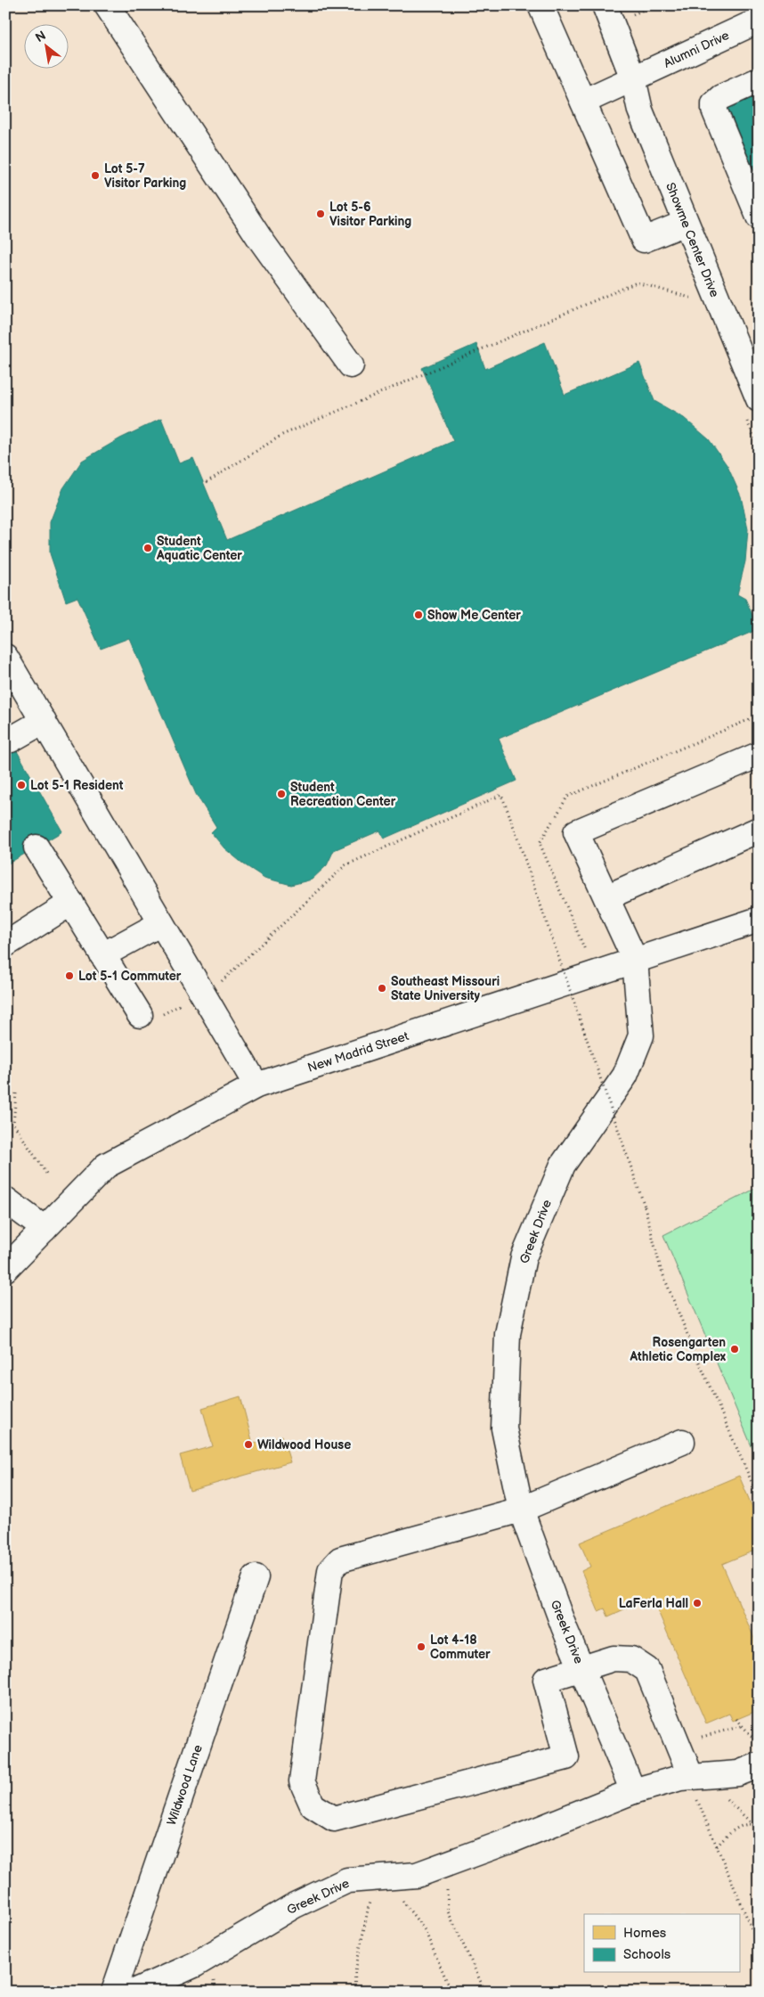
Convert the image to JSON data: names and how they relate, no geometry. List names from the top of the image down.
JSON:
{
  "streets": {
    "street": [
      "Alumni Drive",
      "Showme Center Drive",
      "New Madrid Street",
      "Greek Drive",
      "Wildwood Lane"
    ]
  },
  "crossings": [
    ["Alumni Drive", "Showme Center Drive"],
    ["New Madrid Street", "Greek Drive"]
  ],
  "places": [
    "Lot 5-7 Visitor Parking",
    "Lot 5-6 Visitor Parking",
    "Student Aquatic Center",
    "Show Me Center",
    "Lot 5-1 Resident",
    "Student Recreation Center",
    "Lot 5-1 Commuter",
    "Southeast Missouri State University",
    "Rosengarten Athletic Complex",
    "Wildwood House",
    "LaFerla Hall",
    "Lot 4-18 Commuter"
  ],
  "legend": ["Homes", "Schools"],
  "north": "top left"
}
